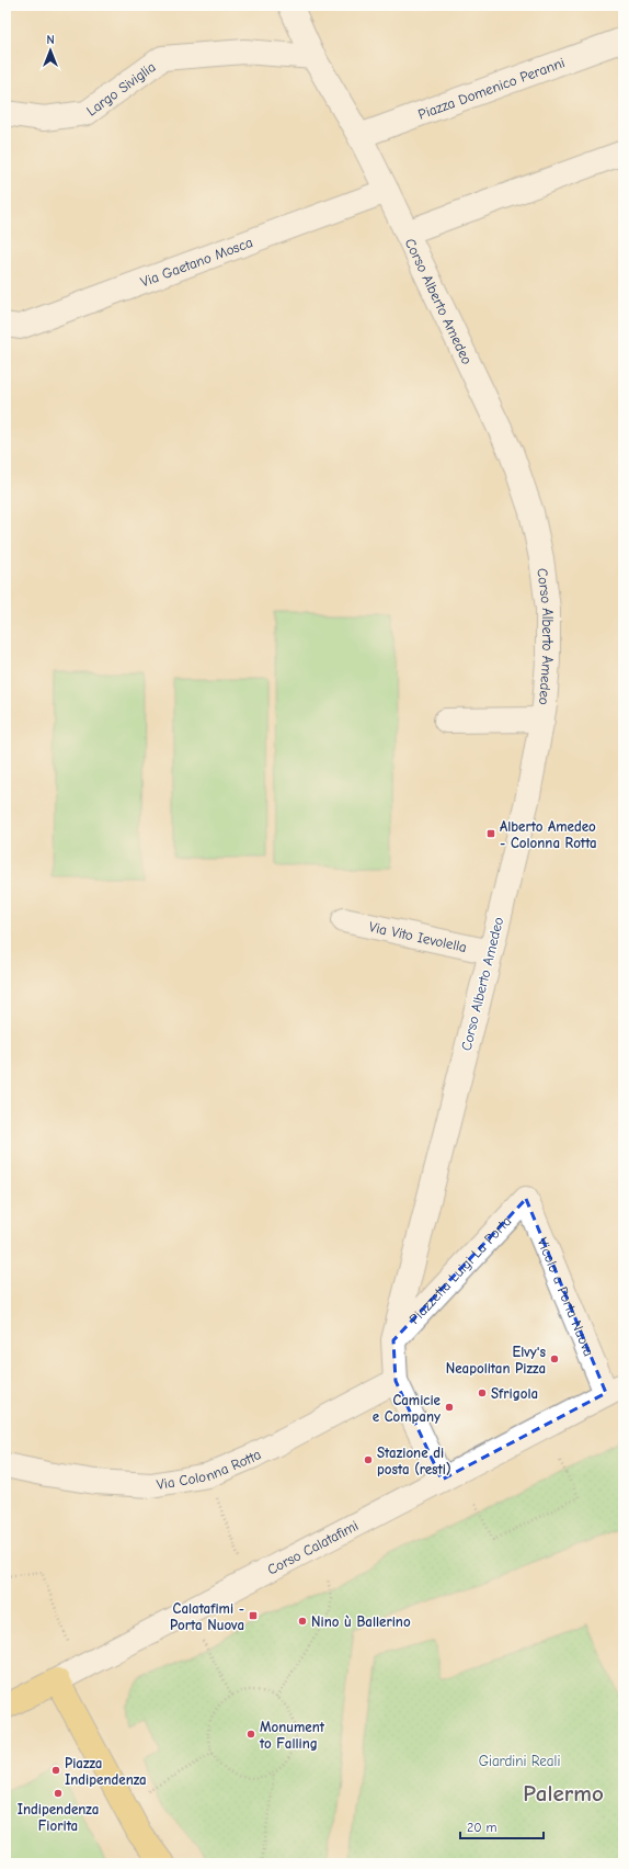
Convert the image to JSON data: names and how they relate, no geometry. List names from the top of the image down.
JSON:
{
  "streets": {
    "main road": ["Corso Calatafimi"],
    "street": [
      "Largo Siviglia",
      "Piazza Domenico Peranni",
      "Via Gaetano Mosca",
      "Corso Alberto Amedeo",
      "Via Vito Ievolella",
      "Piazzetta Luigi La Porta",
      "Vicolo a Porta Nuova",
      "Via Colonna Rotta"
    ]
  },
  "crossings": [
    ["Largo Siviglia", "Corso Alberto Amedeo"],
    ["Piazza Domenico Peranni", "Corso Alberto Amedeo"],
    ["Via Gaetano Mosca", "Corso Alberto Amedeo"],
    ["Corso Alberto Amedeo", "Via Vito Ievolella"],
    ["Corso Alberto Amedeo", "Piazzetta Luigi La Porta"],
    ["Corso Alberto Amedeo", "Via Colonna Rotta"],
    ["Corso Alberto Amedeo", "Corso Calatafimi"],
    ["Piazzetta Luigi La Porta", "Vicolo a Porta Nuova"],
    ["Vicolo a Porta Nuova", "Corso Calatafimi"]
  ],
  "districts": ["Palermo"],
  "parks": ["Giardini Reali"],
  "places": {
    "transit": ["Alberto Amedeo - Colonna Rotta", "Calatafimi - Porta Nuova"],
    "other": [
      "Elvy's Neapolitan Pizza",
      "Sfrigola",
      "Camicie e Company",
      "Stazione di posta (resti)",
      "Nino ù Ballerino",
      "Monument to Falling",
      "Piazza Indipendenza",
      "Indipendenza Fiorita"
    ]
  },
  "scale_bar": "20 m",
  "north": "top"
}
